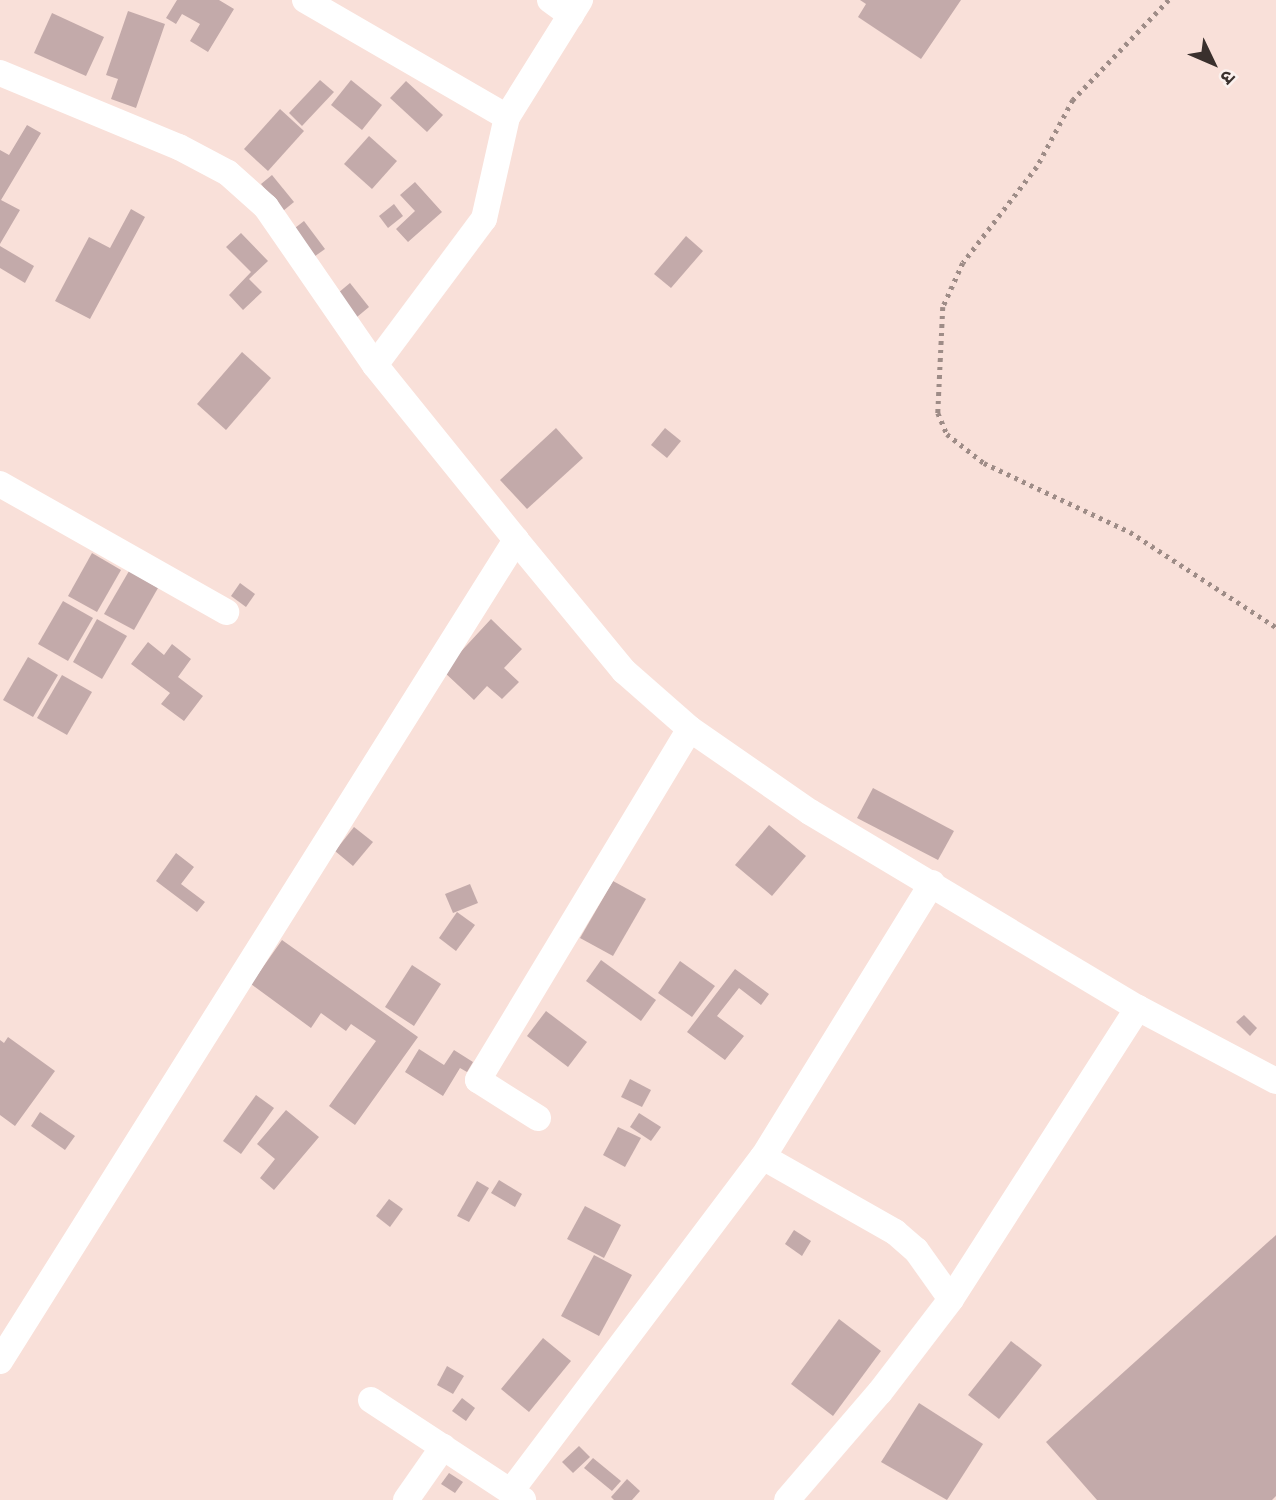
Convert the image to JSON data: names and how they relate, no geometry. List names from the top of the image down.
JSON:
{
  "north": "bottom right"
}
